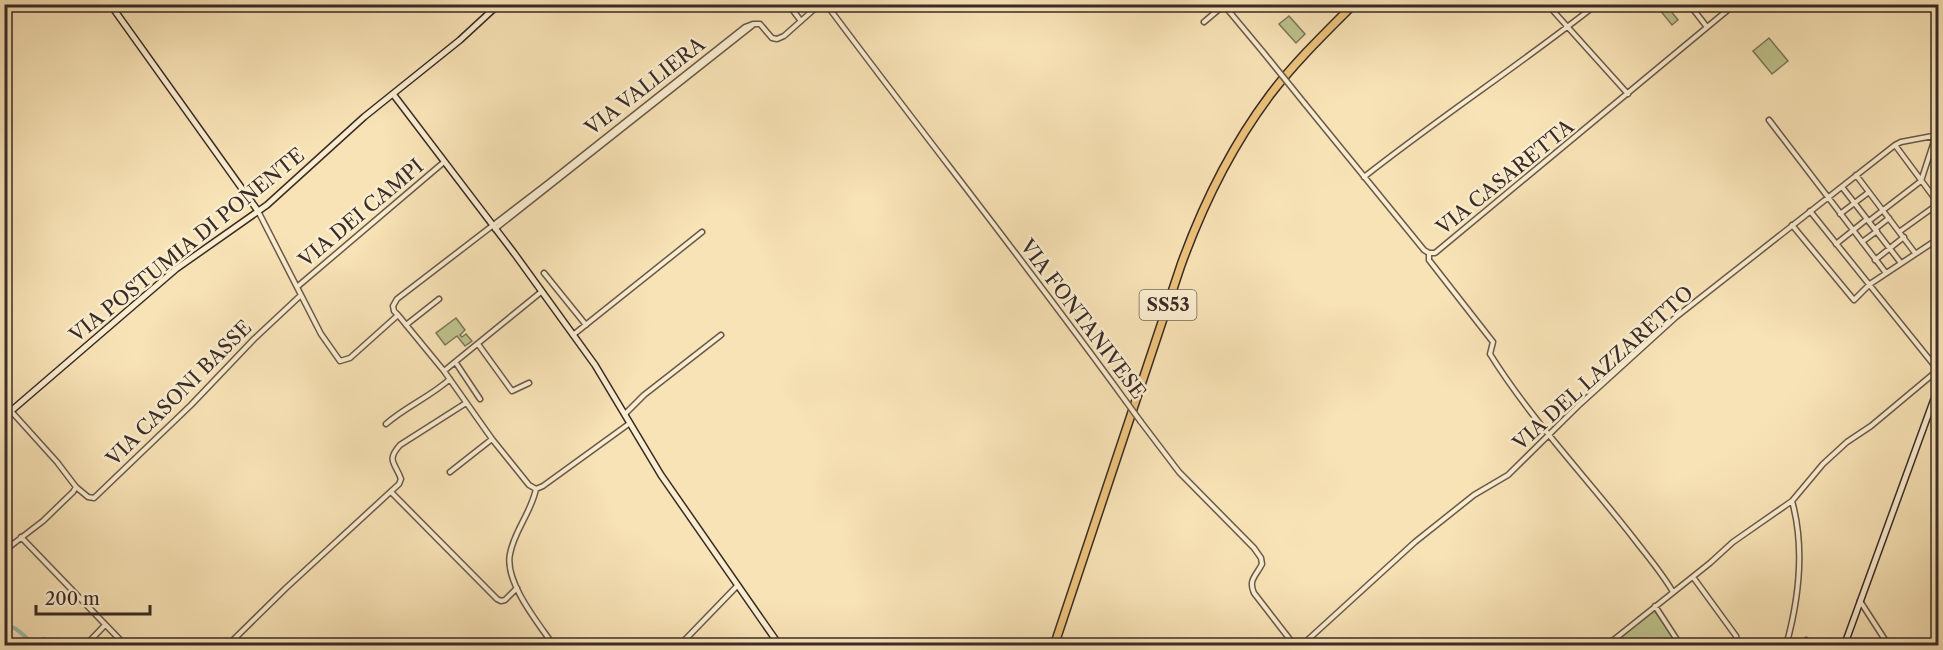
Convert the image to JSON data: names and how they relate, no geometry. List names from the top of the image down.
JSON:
{
  "streets": {
    "highway": ["SS53"],
    "main road": ["VIA POSTUMIA DI PONENTE"],
    "street": [
      "VIA VALLIERA",
      "VIA CASARETTA",
      "VIA DEI CAMPI",
      "VIA FONTANIVESE",
      "VIA DEL LAZZARETTO",
      "VIA CASONI BASSE"
    ]
  },
  "scale_bar": "200 m"
}
